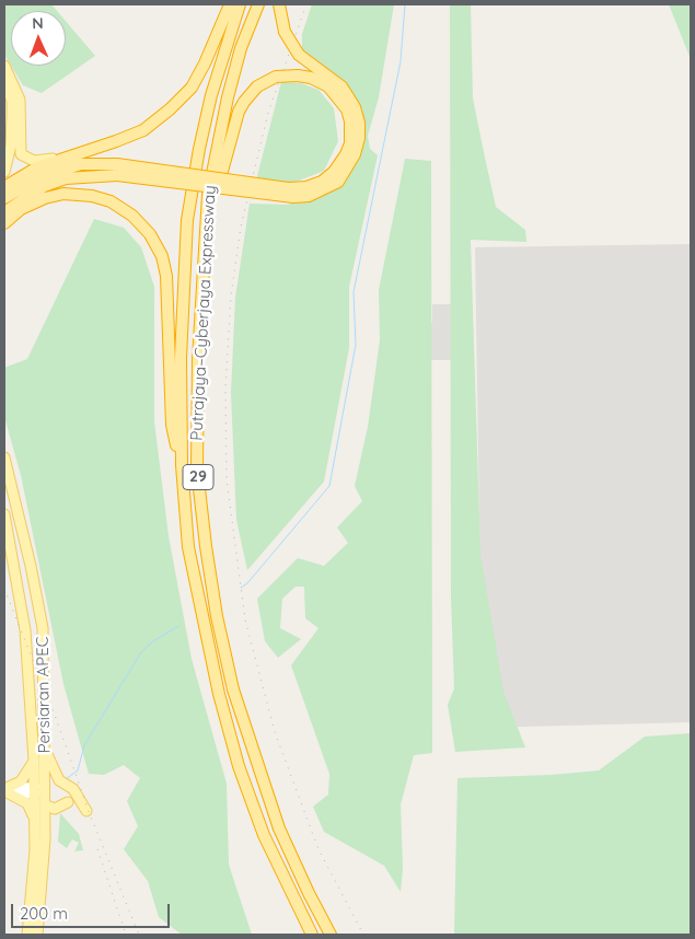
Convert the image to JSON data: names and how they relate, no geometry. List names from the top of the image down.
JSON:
{
  "streets": {
    "highway": ["Putrajaya–Cyberjaya Expressway", "29"],
    "main road": ["Persiaran APEC"]
  },
  "scale_bar": "200 m",
  "north": "top"
}
